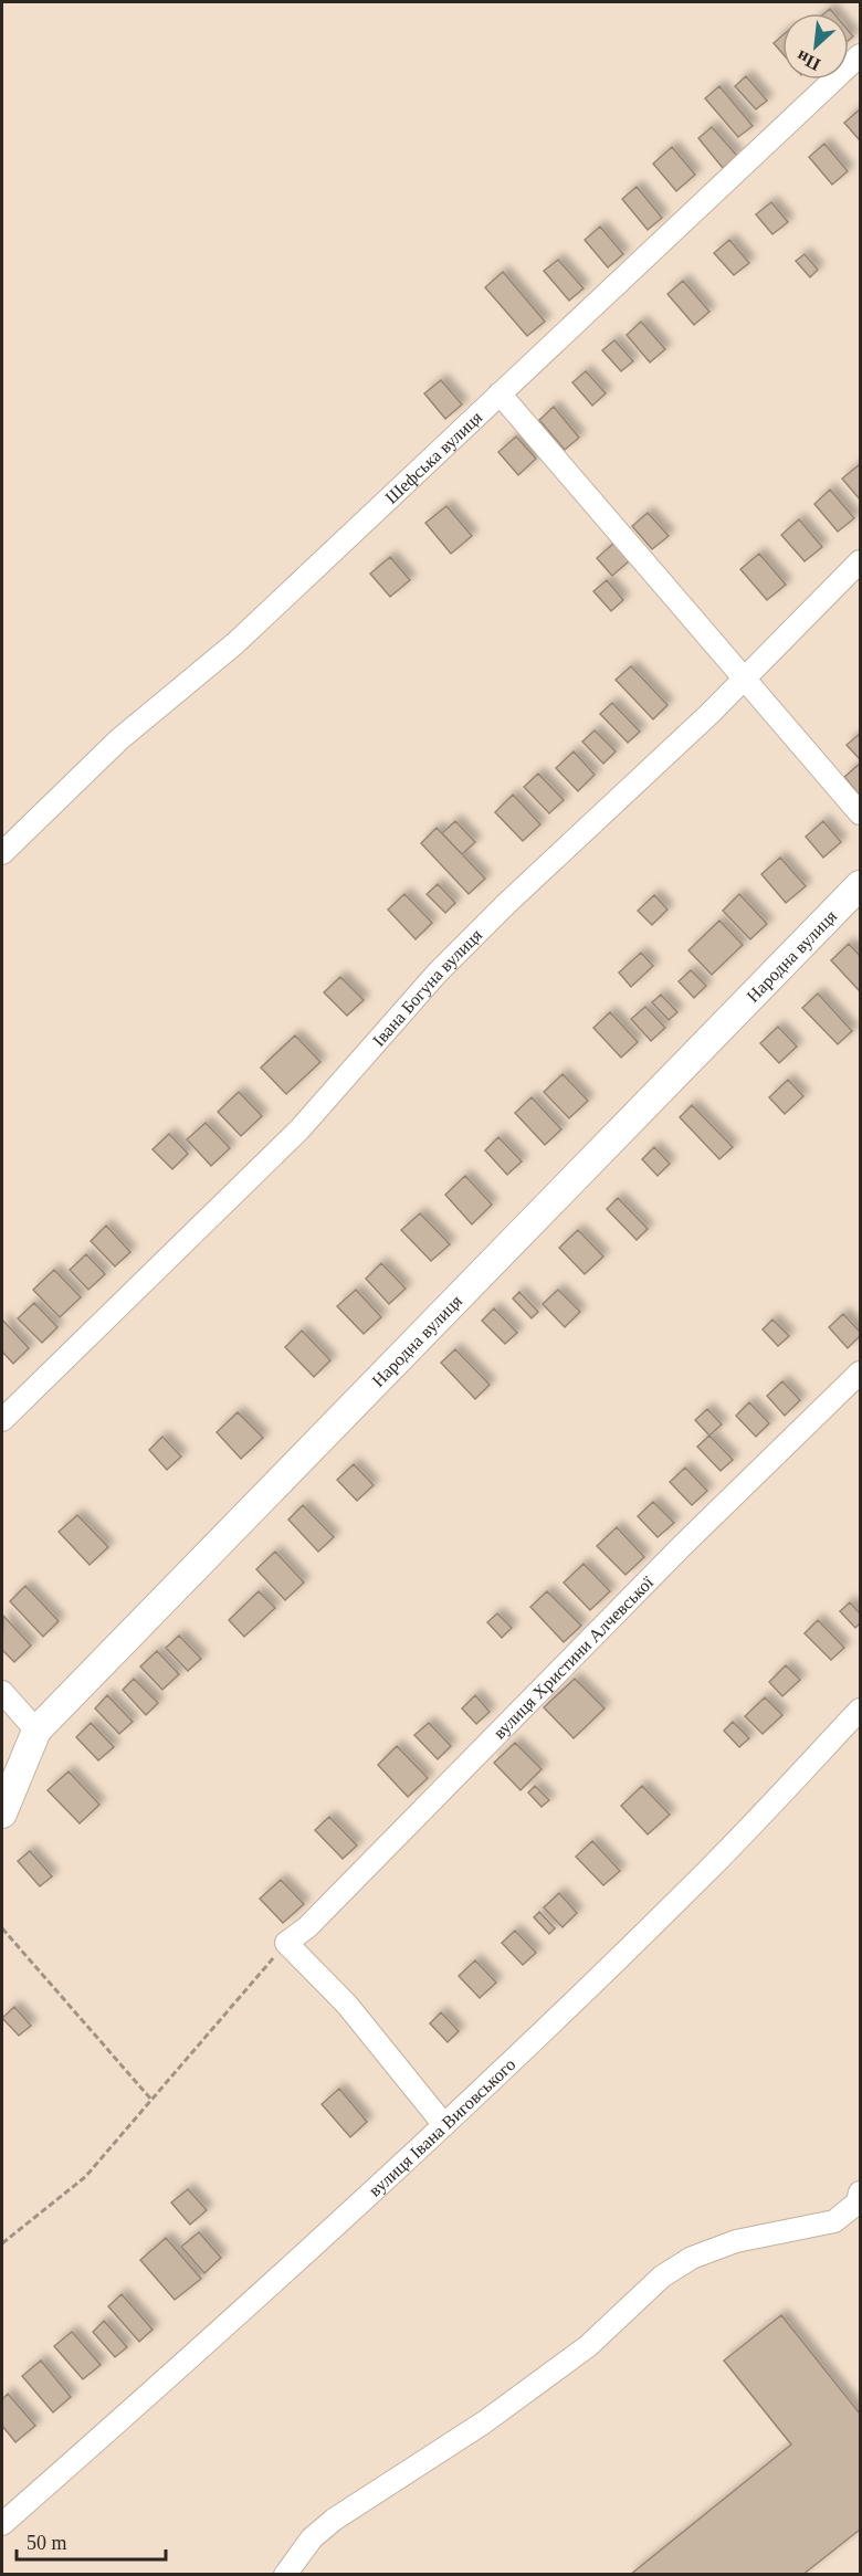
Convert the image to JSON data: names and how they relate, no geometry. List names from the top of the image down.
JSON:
{
  "streets": {
    "street": [
      "Шефська вулиця",
      "Народна вулиця",
      "Івана Богуна вулиця",
      "вулиця Христини Алчевської",
      "вулиця Івана Виговського"
    ]
  },
  "scale_bar": "50 m",
  "north": "bottom left"
}
